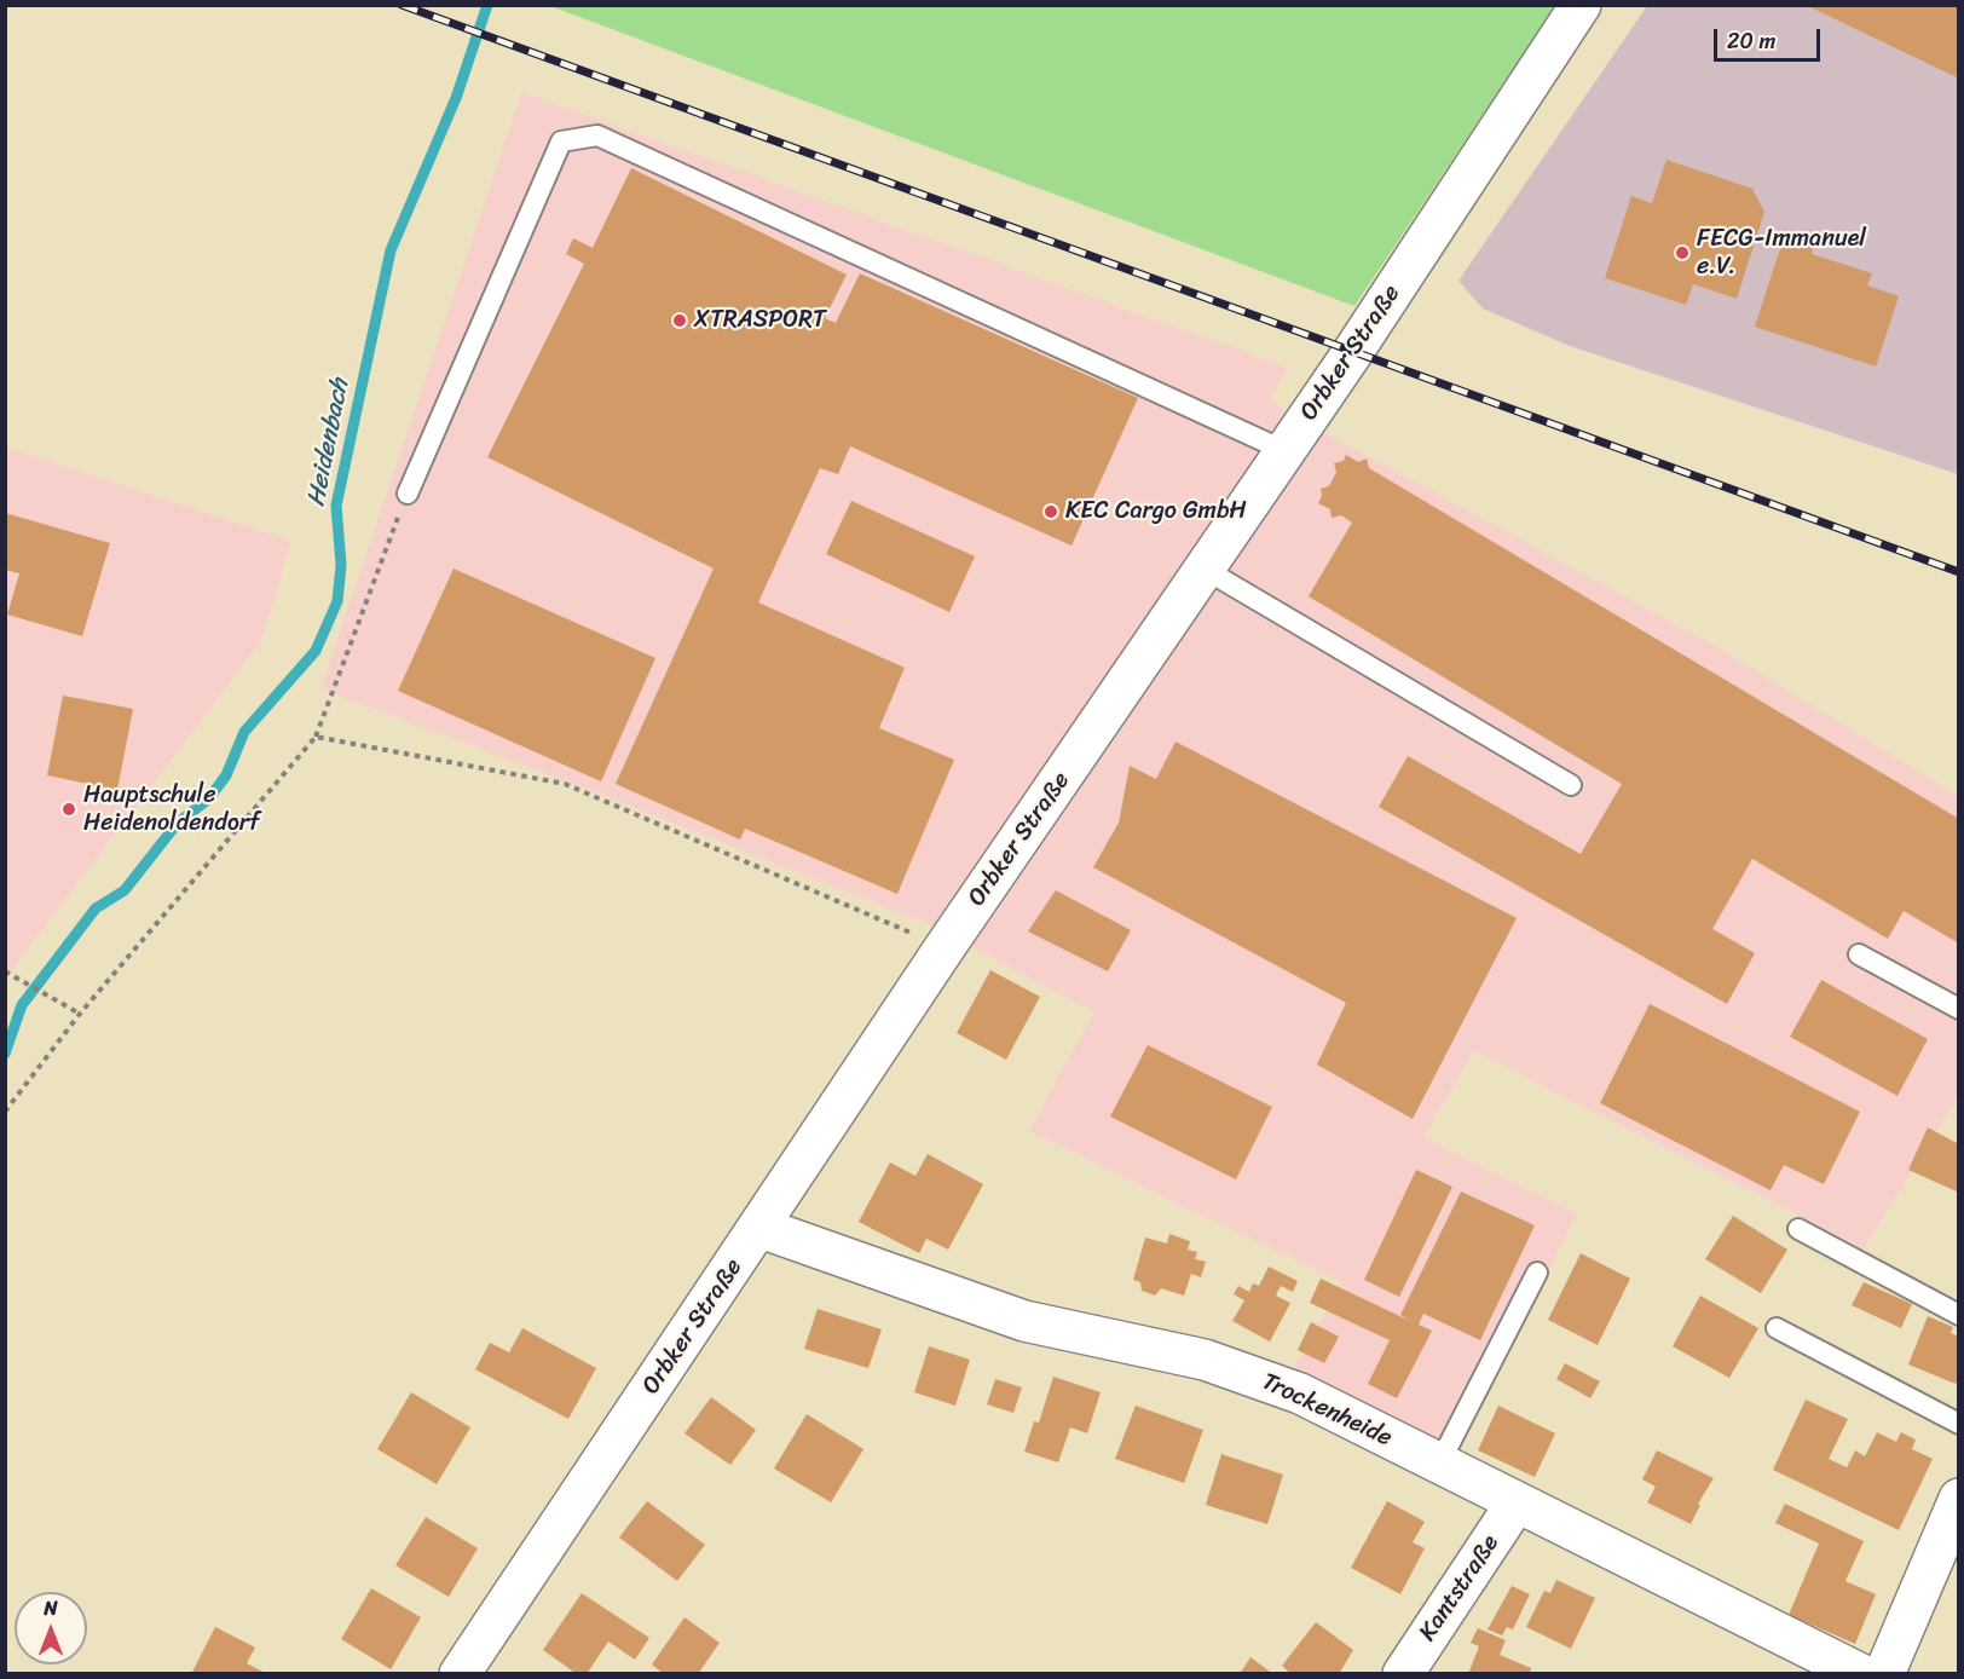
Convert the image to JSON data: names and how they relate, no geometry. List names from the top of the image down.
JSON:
{
  "streets": {
    "street": ["Orbker Straße", "Trockenheide", "Kantstraße"]
  },
  "crossings": [
    ["Orbker Straße", "Trockenheide"],
    ["Trockenheide", "Kantstraße"]
  ],
  "water": ["Heidenbach"],
  "places": [
    "FECG-Immanuel e.V.",
    "XTRASPORT",
    "KEC Cargo GmbH",
    "Hauptschule Heidenoldendorf"
  ],
  "scale_bar": "20 m",
  "north": "top"
}
